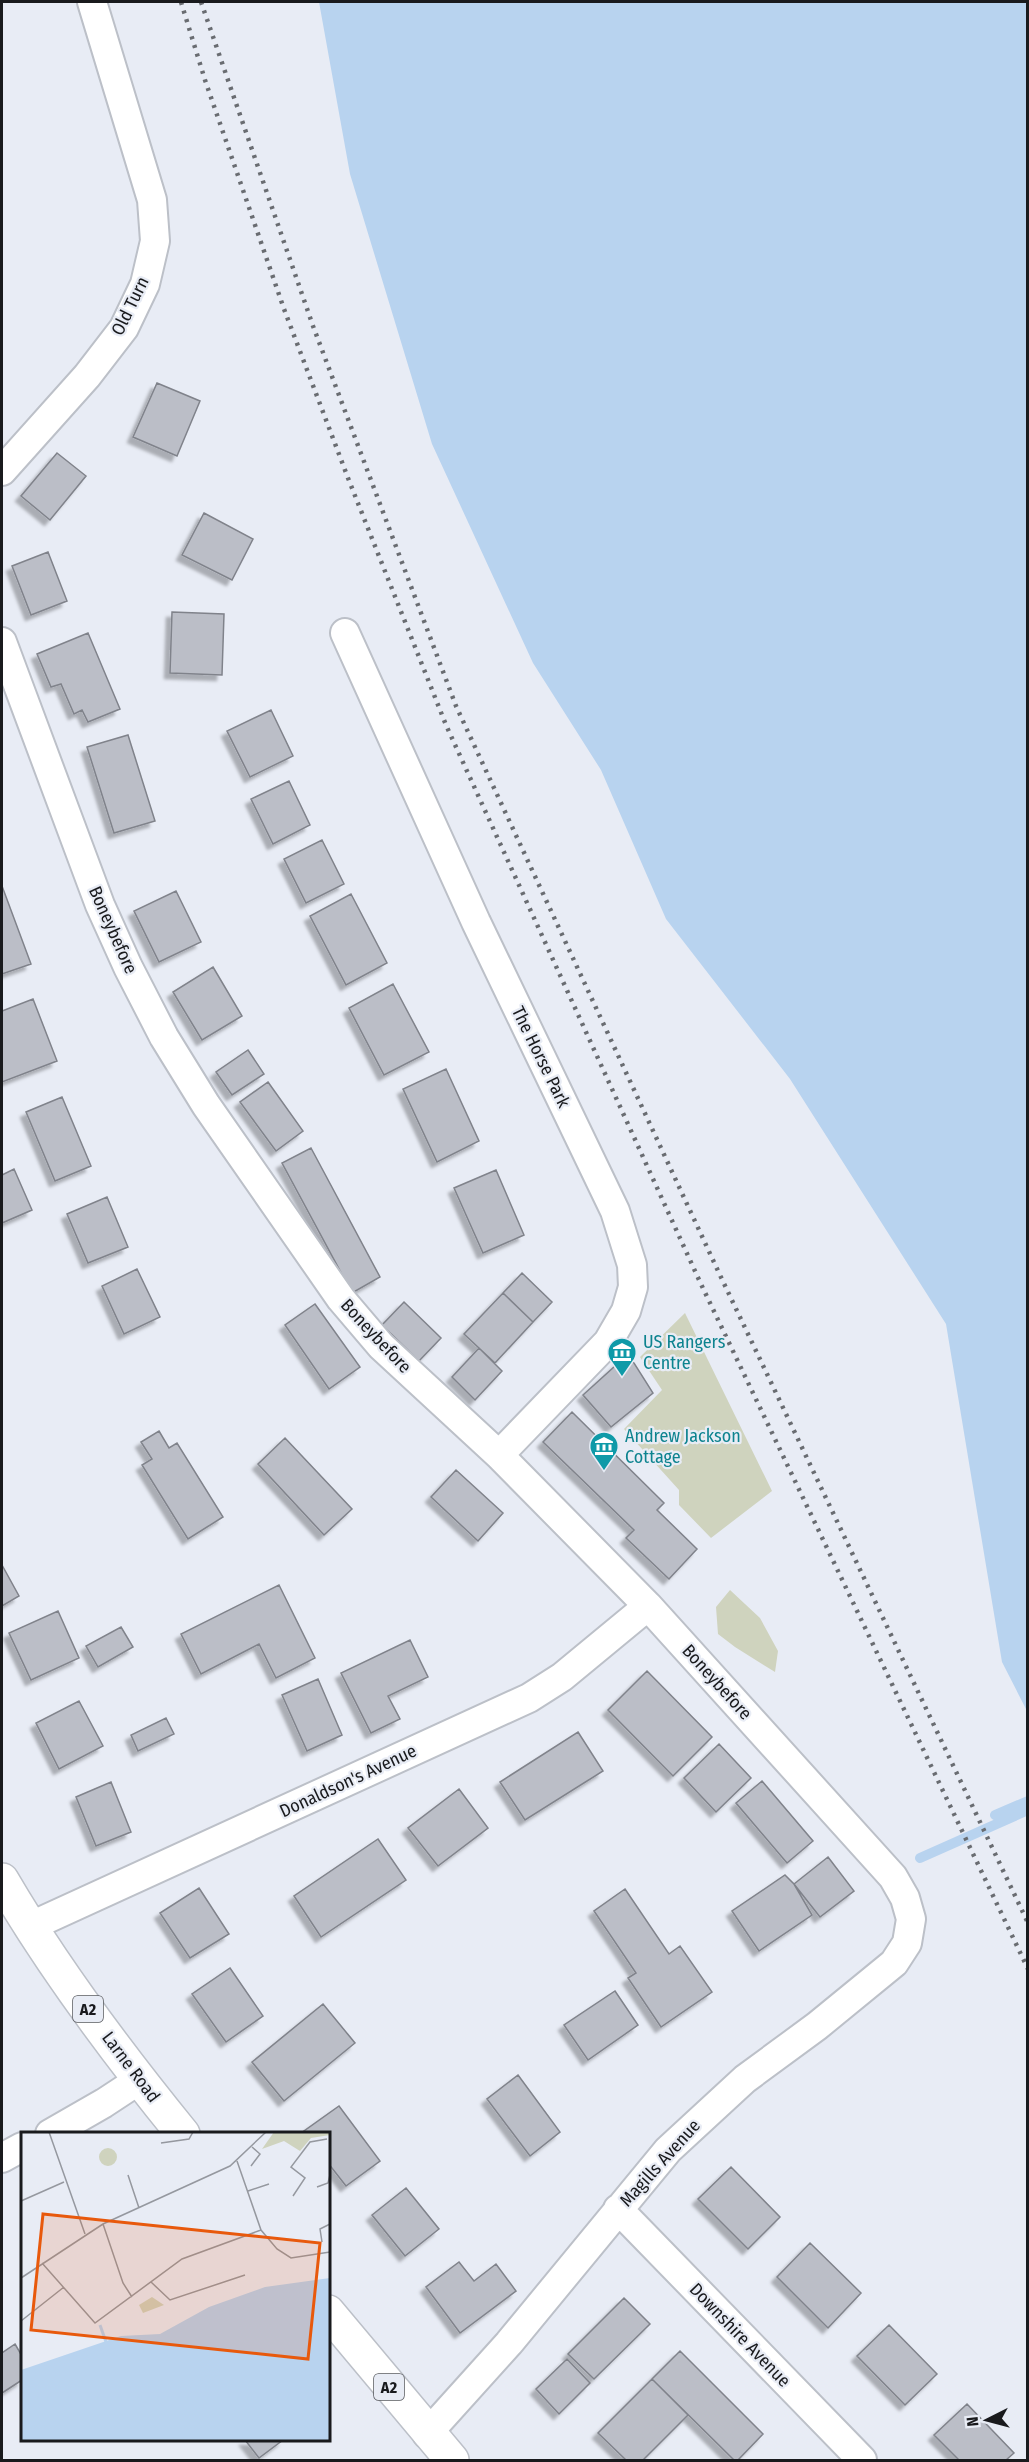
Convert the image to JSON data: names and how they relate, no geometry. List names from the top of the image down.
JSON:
{
  "streets": {
    "main road": ["A2", "Larne Road"],
    "street": [
      "Old Turn",
      "Boneybefore",
      "The Horse Park",
      "Donaldson's Avenue",
      "Magills Avenue",
      "Downshire Avenue"
    ]
  },
  "crossings": [
    ["Boneybefore", "The Horse Park"],
    ["Boneybefore", "Donaldson's Avenue"],
    ["Boneybefore", "Magills Avenue"],
    ["Donaldson's Avenue", "Larne Road"],
    ["A2", "Magills Avenue"],
    ["Magills Avenue", "Downshire Avenue"]
  ],
  "places": {
    "museum": ["US Rangers Centre", "Andrew Jackson Cottage"]
  },
  "north": "left"
}
